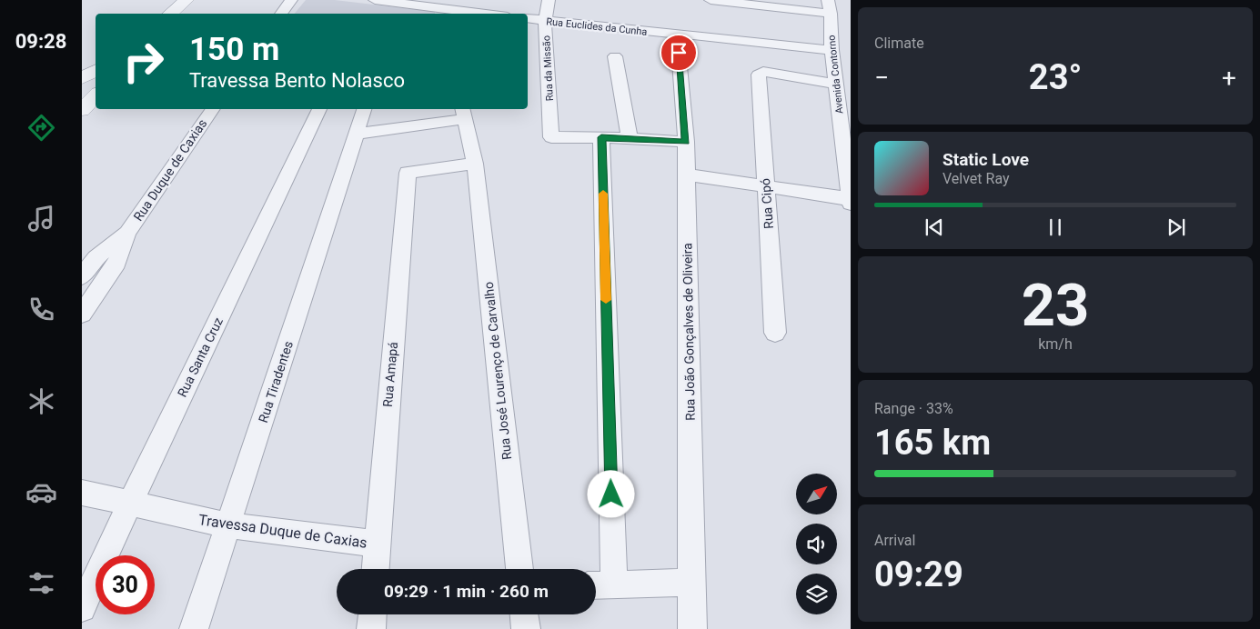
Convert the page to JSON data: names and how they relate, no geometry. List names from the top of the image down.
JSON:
{
  "streets": {
    "street": [
      "Rua Euclides da Cunha",
      "Rua da Missão",
      "Avenida Contorno",
      "Rua Duque de Caxias",
      "Rua Cipó",
      "Rua João Gonçalves de Oliveira",
      "Rua Santa Cruz",
      "Rua José Lourenço de Carvalho",
      "Rua Amapá",
      "Rua Tiradentes",
      "Travessa Duque de Caxias"
    ]
  },
  "crossings": [
    ["Rua Euclides da Cunha", "Rua da Missão"],
    ["Rua Euclides da Cunha", "Avenida Contorno"],
    ["Rua Euclides da Cunha", "Rua João Gonçalves de Oliveira"],
    ["Avenida Contorno", "Rua Cipó"],
    ["Rua Santa Cruz", "Travessa Duque de Caxias"],
    ["Rua José Lourenço de Carvalho", "Rua Amapá"],
    ["Rua Amapá", "Travessa Duque de Caxias"],
    ["Rua Tiradentes", "Travessa Duque de Caxias"]
  ],
  "north": "top right",
  "page": {
    "tabs": "09:28",
    "tile": [
      "Climate",
      ["23", "km/h"],
      ["Range · 33%", "165 km"],
      ["Arrival", "09:29"]
    ],
    "turn": ["150 m", "Travessa Bento Nolasco"],
    "heat": ["−", "23°", "+"],
    "song": ["Static Love", "Velvet Ray"],
    "limit": "30",
    "trip": "09:29 · 1 min · 260 m"
  }
}
